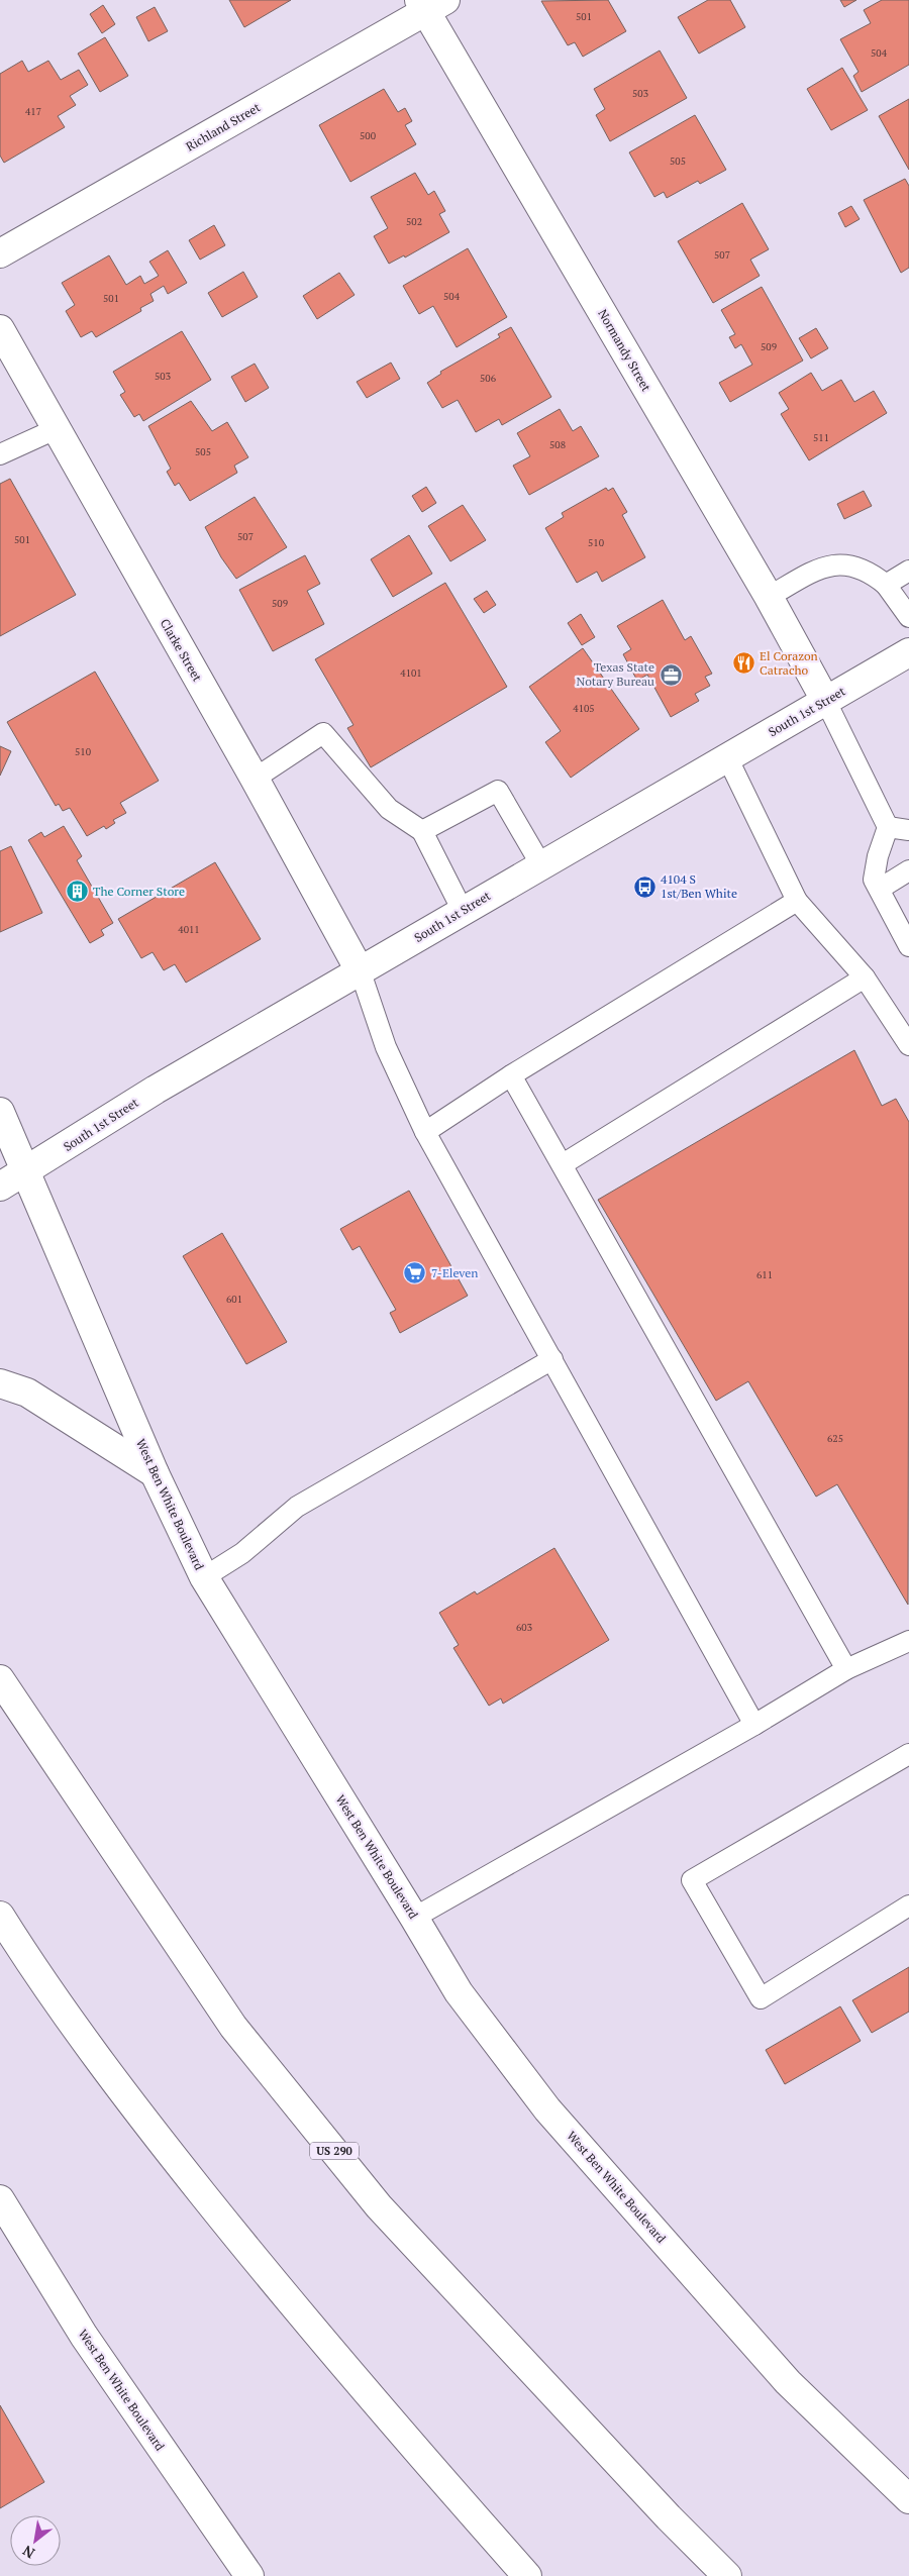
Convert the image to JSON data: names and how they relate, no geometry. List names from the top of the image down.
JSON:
{
  "streets": {
    "main road": [
      "Richland Street",
      "Normandy Street",
      "Clarke Street",
      "South 1st Street",
      "West Ben White Boulevard",
      "US 290"
    ]
  },
  "crossings": [
    ["Richland Street", "Normandy Street"],
    ["Normandy Street", "South 1st Street"],
    ["Clarke Street", "South 1st Street"],
    ["South 1st Street", "West Ben White Boulevard"]
  ],
  "places": {
    "restaurant": ["El Corazon Catracho"],
    "office": ["Texas State Notary Bureau"],
    "bus stop": ["4104 S 1st/Ben White"],
    "building": ["The Corner Store"],
    "supermarket": ["7-Eleven"]
  },
  "house_numbers": [
    "501",
    "504",
    "503",
    "417",
    "500",
    "505",
    "502",
    "507",
    "504",
    "501",
    "509",
    "503",
    "506",
    "511",
    "508",
    "505",
    "507",
    "501",
    "510",
    "509",
    "4101",
    "4105",
    "510",
    "4011",
    "611",
    "601",
    "625",
    "603"
  ],
  "north": "bottom left"
}
